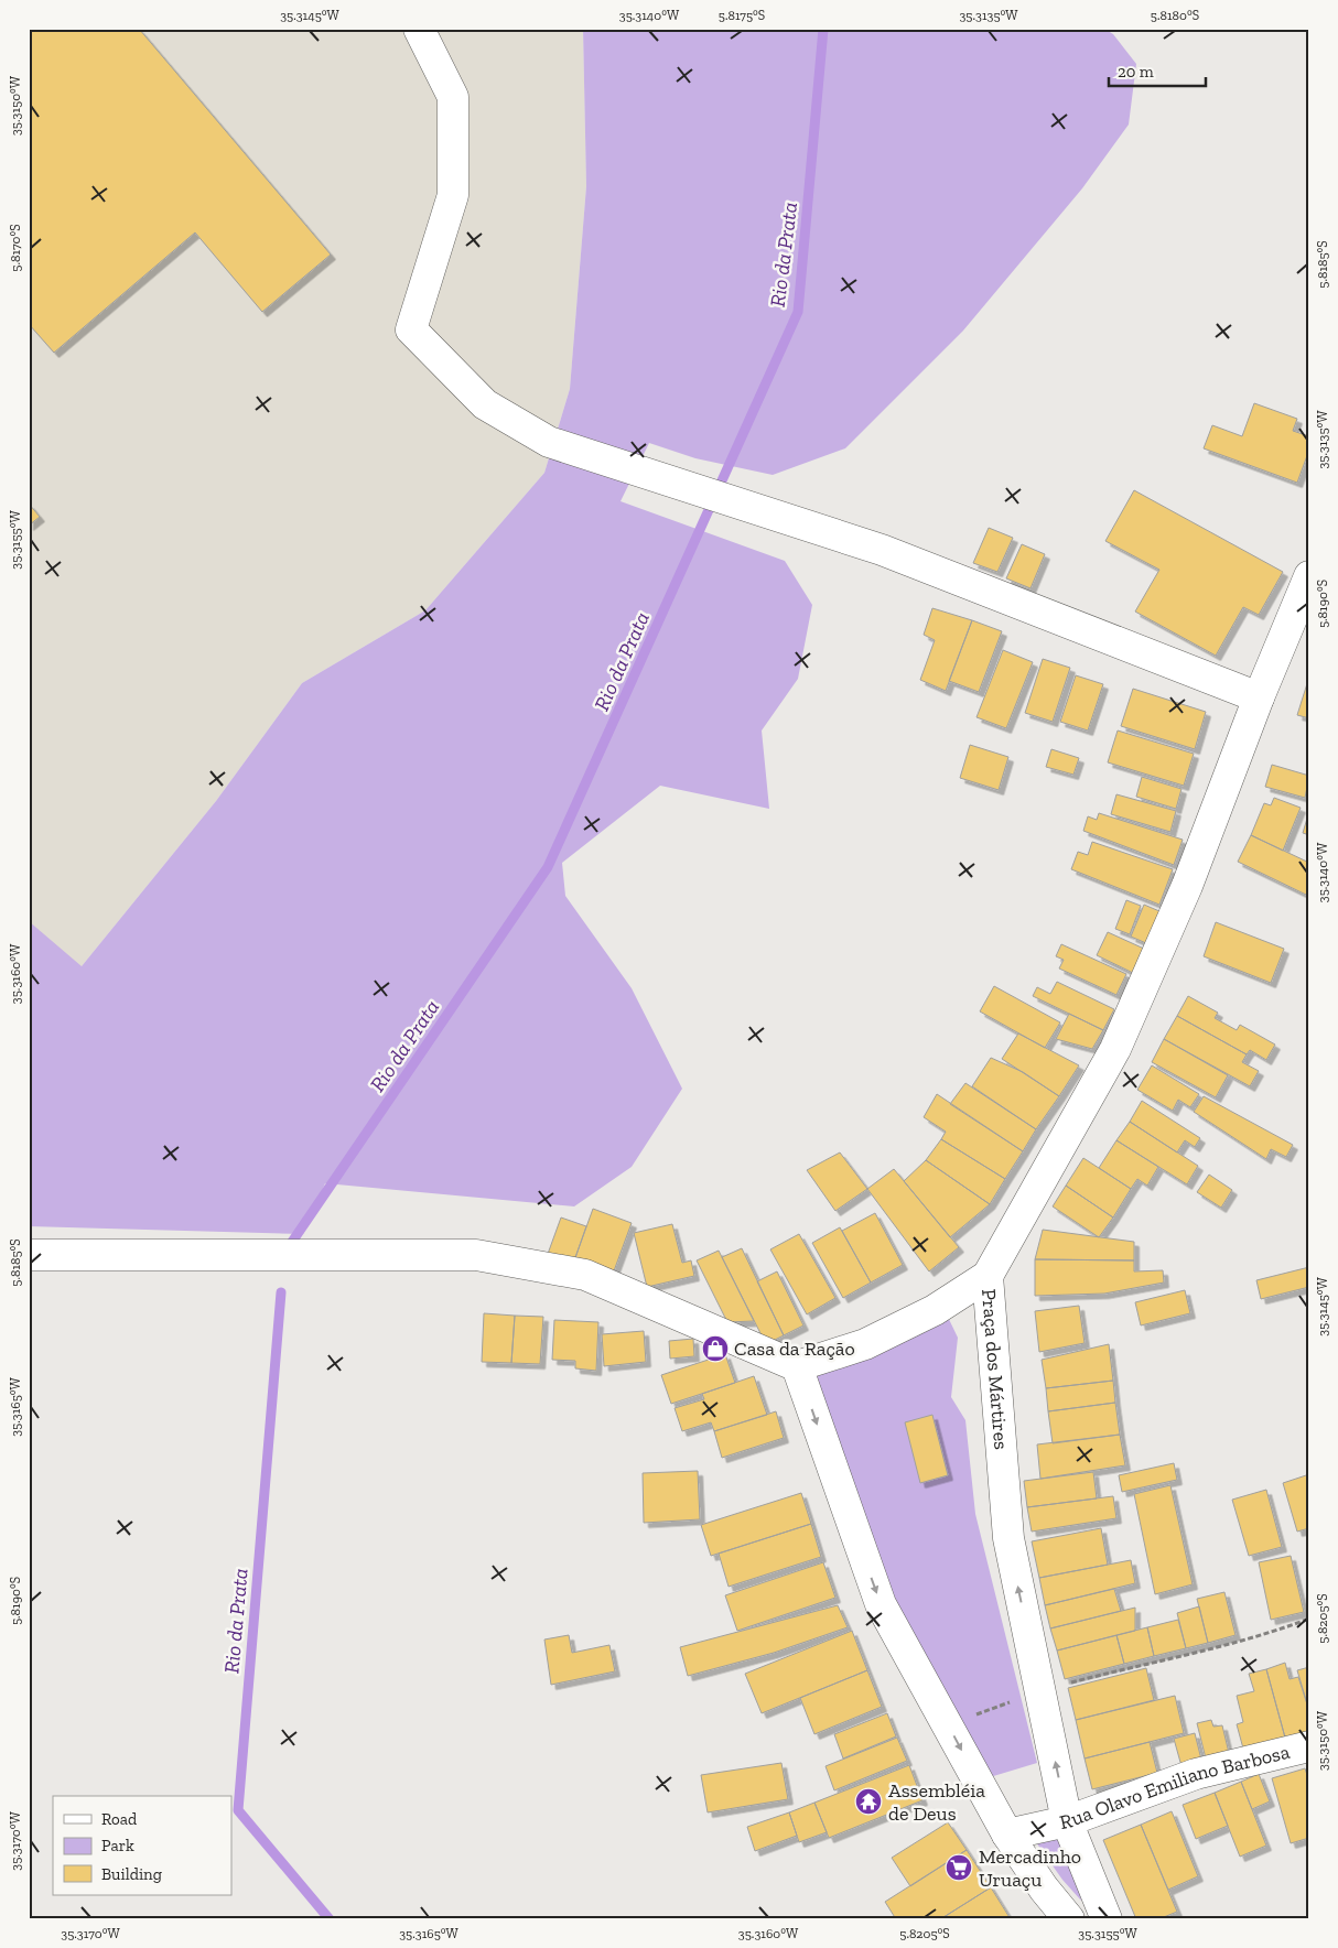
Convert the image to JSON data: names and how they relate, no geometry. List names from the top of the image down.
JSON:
{
  "streets": {
    "street": ["Praça dos Mártires", "Rua Olavo Emiliano Barbosa"]
  },
  "crossings": [
    ["Praça dos Mártires", "Rua Olavo Emiliano Barbosa"]
  ],
  "water": ["Rio da Prata"],
  "places": {
    "shop": ["Casa da Ração"],
    "temple": ["Assembléia de Deus"],
    "supermarket": ["Mercadinho Uruaçu"]
  },
  "legend": ["Road", "Park", "Building"],
  "scale_bar": "20 m",
  "coordinates": [
    "35.3145°W",
    "35.3140°W",
    "5.8175°S",
    "35.3135°W",
    "5.8180°S",
    "35.3150°W",
    "5.8170°S",
    "5.8185°S",
    "35.3155°W",
    "5.8190°S",
    "35.3160°W",
    "35.3165°W",
    "5.8205°S",
    "35.3170°W"
  ]
}
